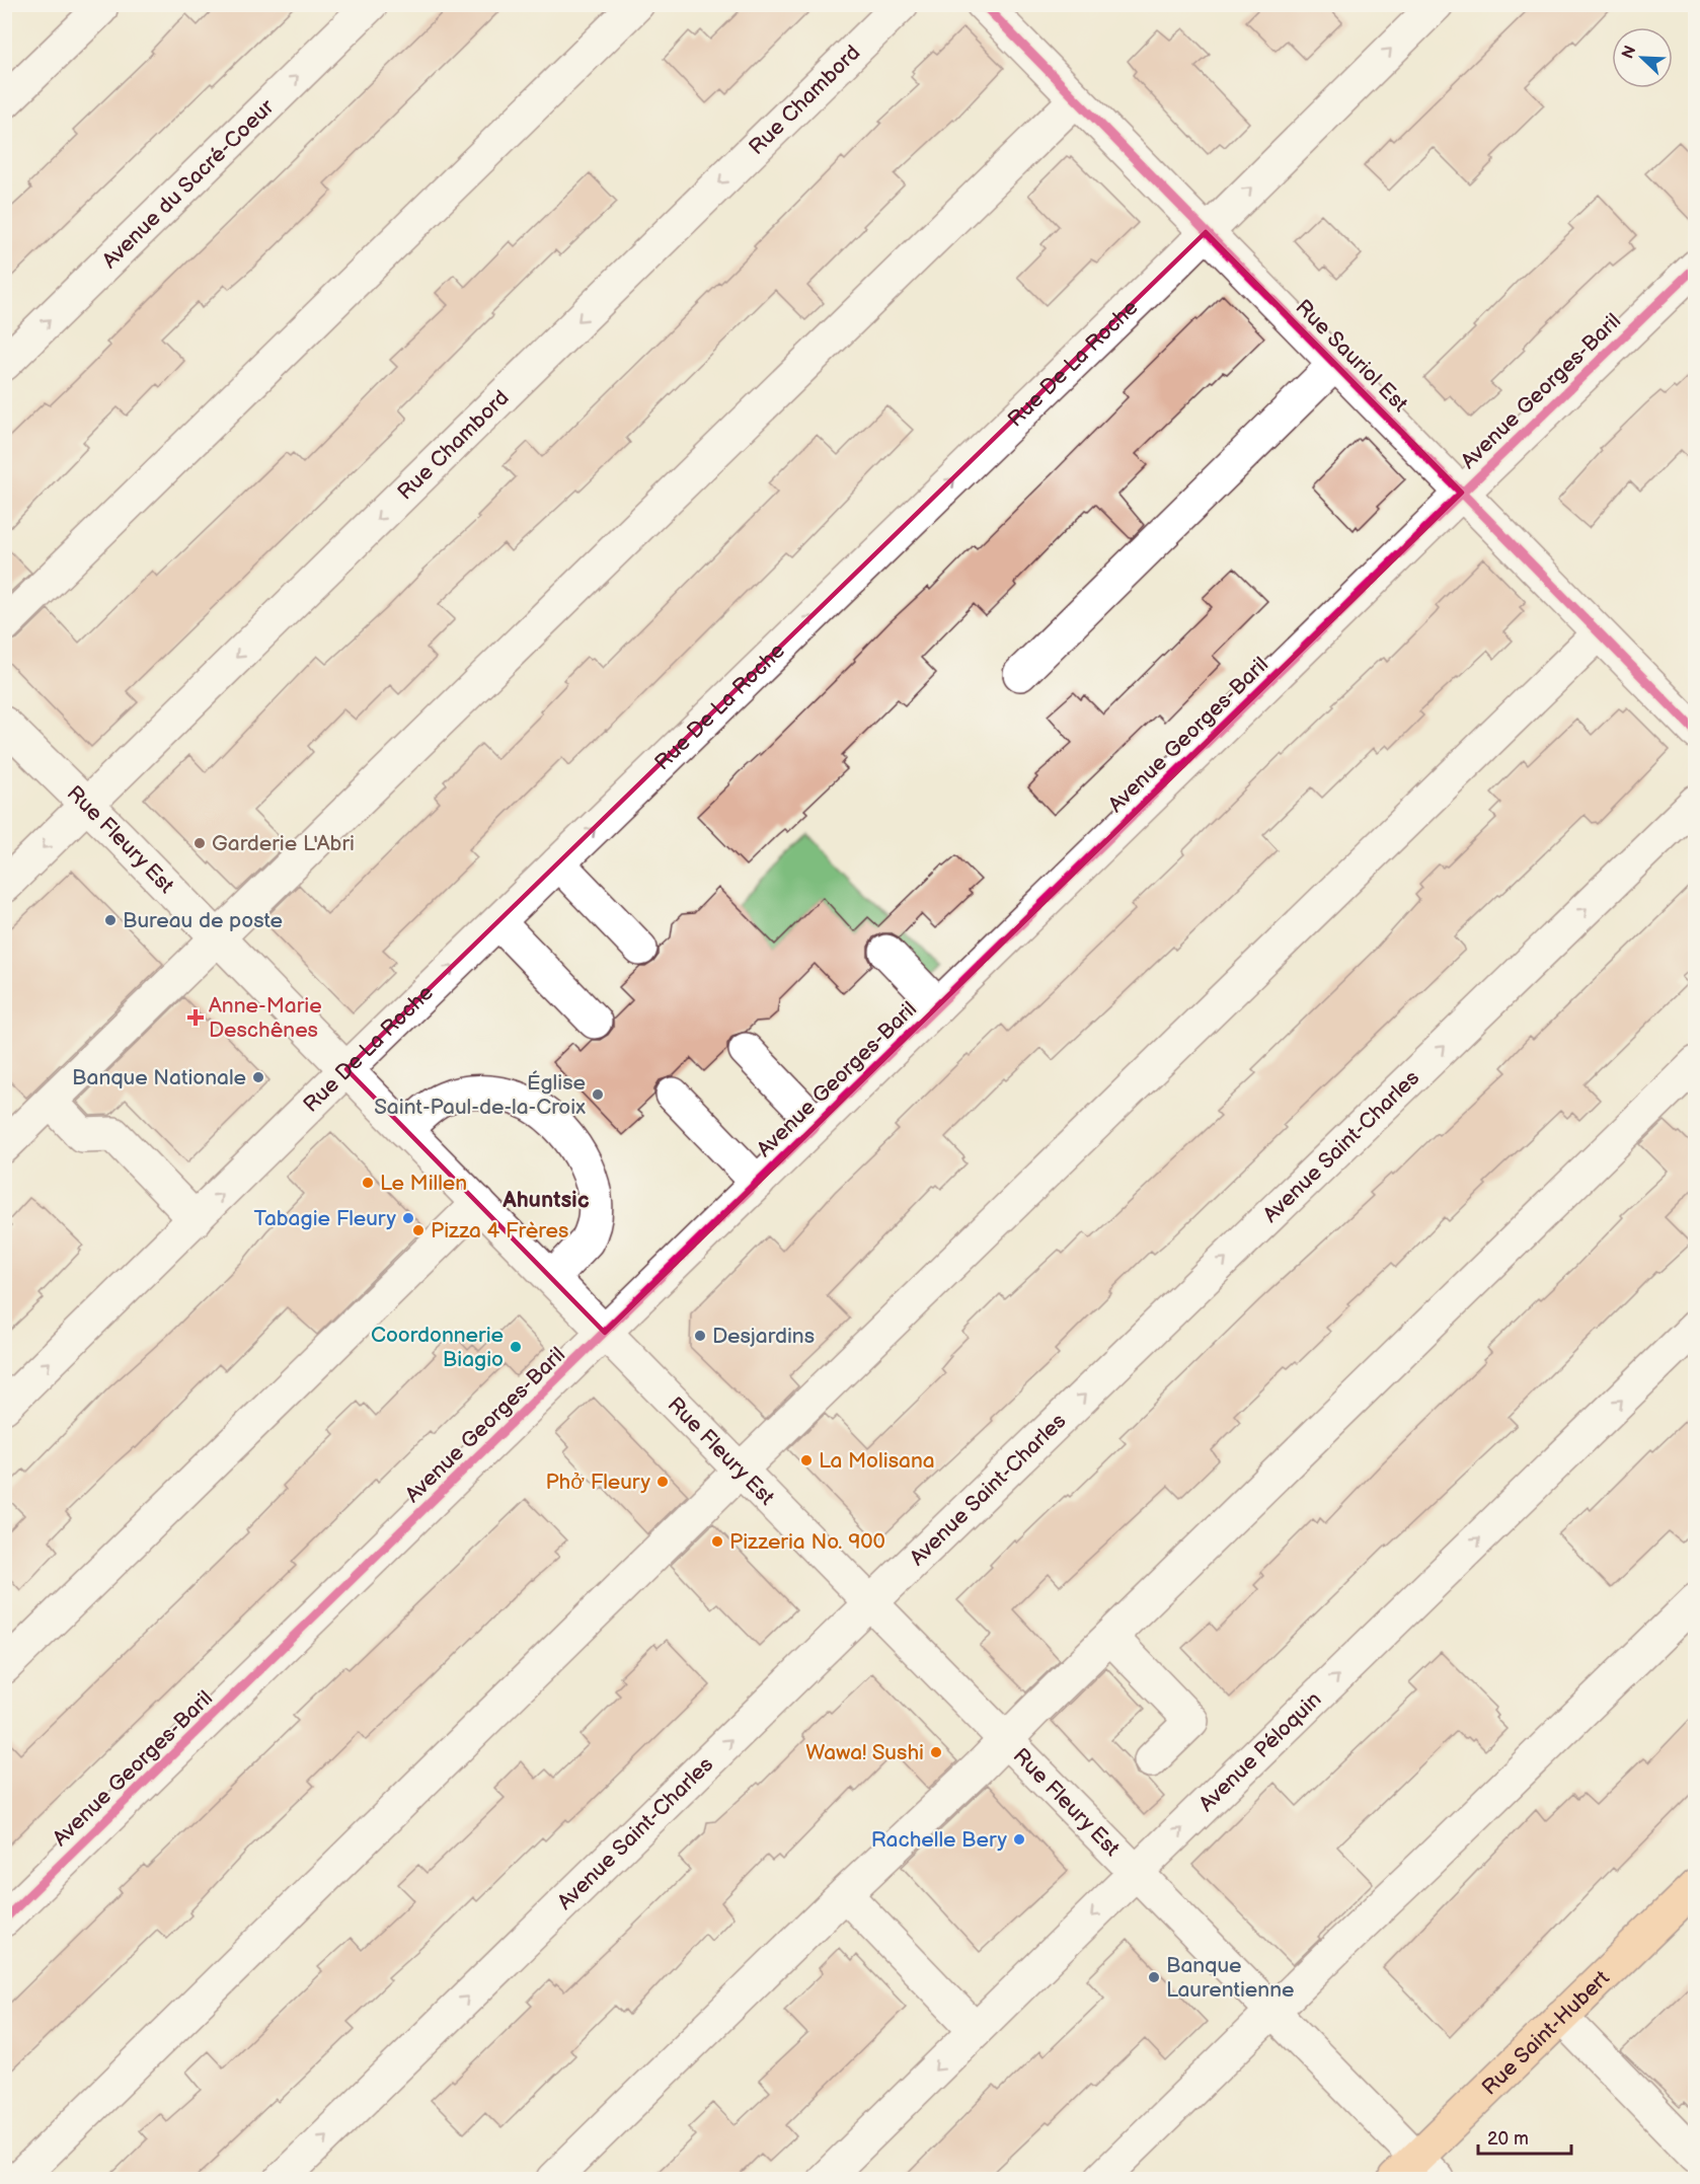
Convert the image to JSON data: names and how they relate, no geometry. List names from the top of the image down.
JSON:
{
  "streets": {
    "main road": ["Rue Saint-Hubert"],
    "street": [
      "Rue Chambord",
      "Avenue du Sacré-Coeur",
      "Rue Sauriol Est",
      "Rue De La Roche",
      "Avenue Georges-Baril",
      "Rue Fleury Est",
      "Avenue Saint-Charles",
      "Avenue Péloquin"
    ]
  },
  "crossings": [
    ["Rue Chambord", "Rue Fleury Est"],
    ["Rue Sauriol Est", "Rue De La Roche"],
    ["Rue Sauriol Est", "Avenue Georges-Baril"],
    ["Rue De La Roche", "Rue Fleury Est"],
    ["Avenue Georges-Baril", "Rue Fleury Est"],
    ["Rue Fleury Est", "Avenue Saint-Charles"],
    ["Rue Fleury Est", "Avenue Péloquin"],
    ["Rue Fleury Est", "Rue Saint-Hubert"]
  ],
  "districts": ["Ahuntsic"],
  "places": {
    "other": [
      "Garderie L'Abri",
      "Bureau de poste",
      "Banque Nationale",
      "Église Saint-Paul-de-la-Croix",
      "Le Millen",
      "Tabagie Fleury",
      "Pizza 4 Frères",
      "Desjardins",
      "Coordonnerie Biagio",
      "La Molisana",
      "Phở Fleury",
      "Pizzeria No. 900",
      "Wawa! Sushi",
      "Rachelle Bery",
      "Banque Laurentienne"
    ],
    "health": ["Anne-Marie Deschênes"]
  },
  "scale_bar": "20 m",
  "north": "top left"
}
